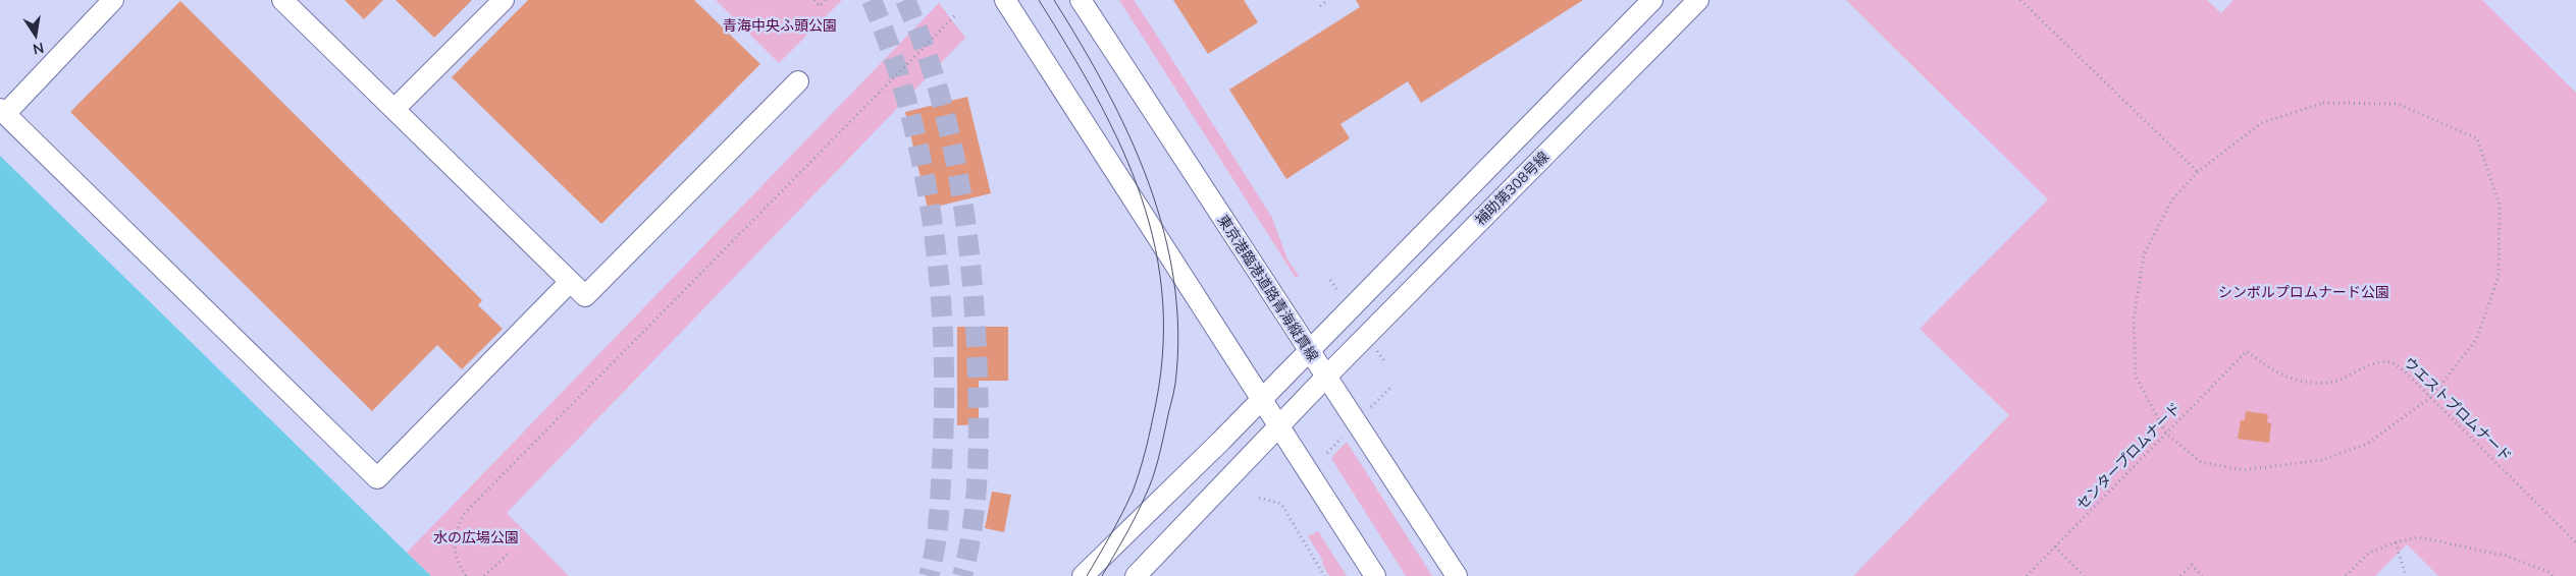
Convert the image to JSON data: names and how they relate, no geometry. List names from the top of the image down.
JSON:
{
  "streets": {
    "street": ["補助第308号線", "東京港臨港道路青海縦貫線"],
    "path": ["ウエストプロムナード", "センタープロムナード"]
  },
  "crossings": [
    ["補助第308号線", "東京港臨港道路青海縦貫線"],
    ["ウエストプロムナード", "センタープロムナード"]
  ],
  "parks": ["青海中央ふ頭公園", "シンボルプロムナード公園", "水の広場公園"],
  "north": "bottom"
}
